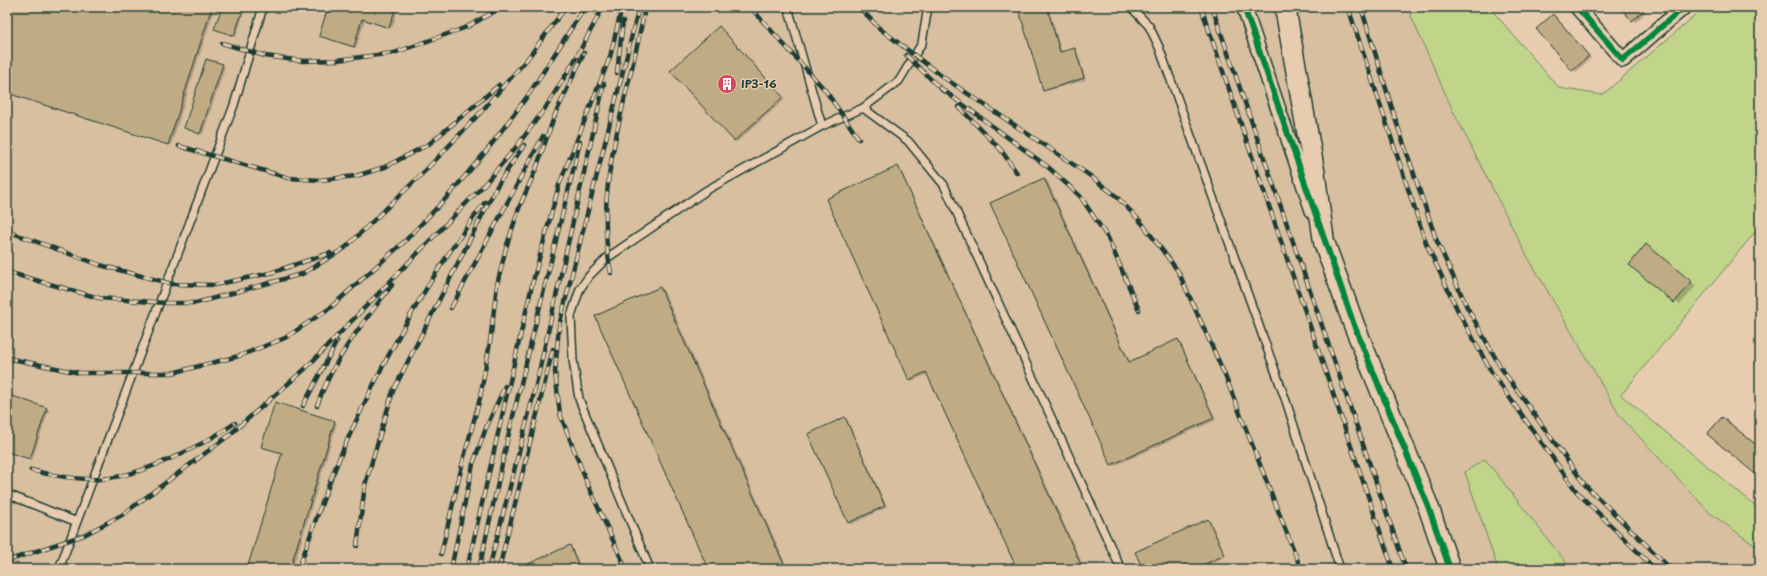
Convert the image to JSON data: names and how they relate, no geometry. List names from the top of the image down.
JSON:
{
  "places": {
    "building": ["ІРЗ-16"]
  }
}
